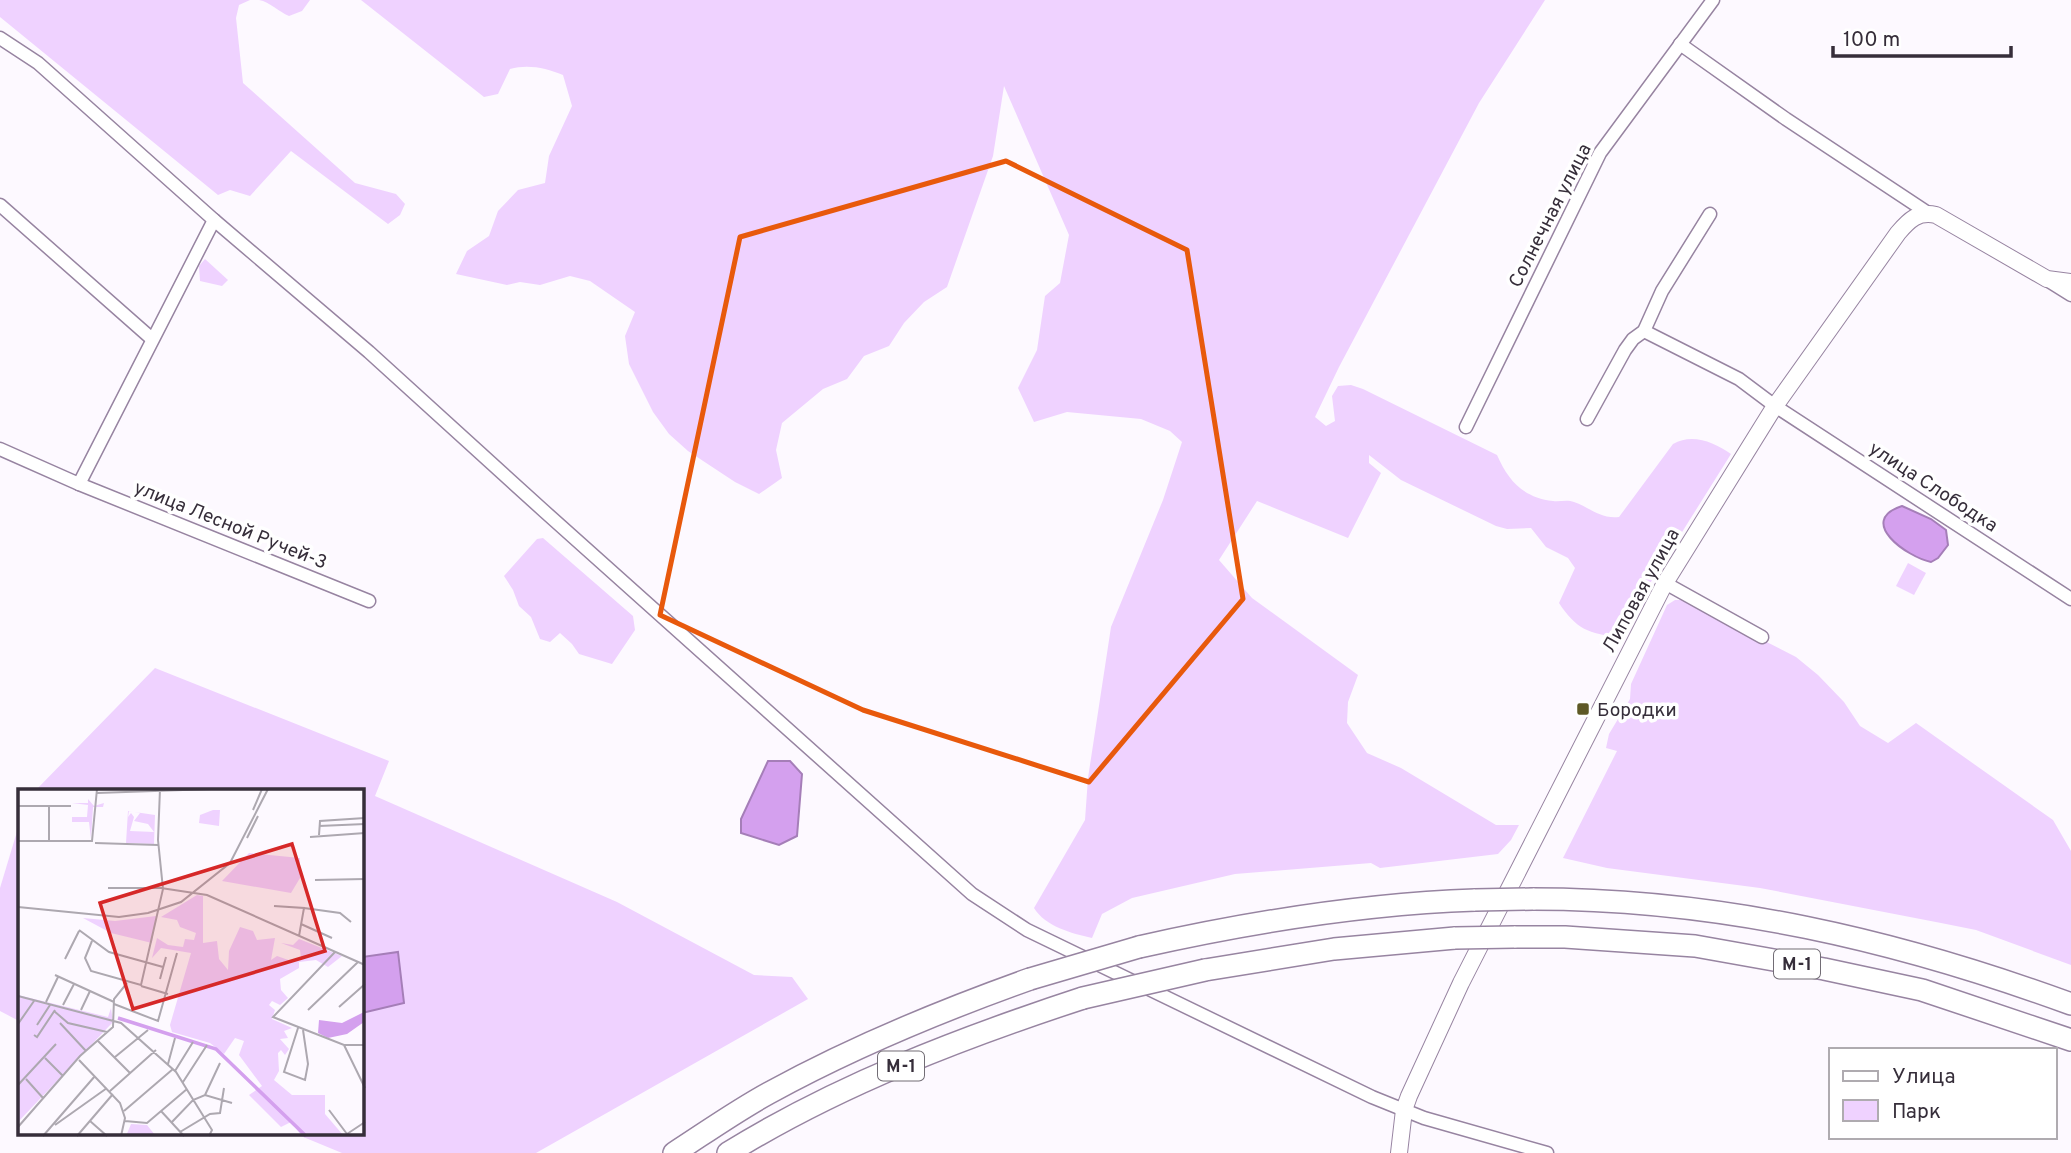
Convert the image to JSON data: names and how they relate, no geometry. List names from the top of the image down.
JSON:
{
  "streets": {
    "highway": ["М-1"],
    "street": [
      "Солнечная улица",
      "улица Слободка",
      "улица Лесной Ручей-3",
      "Липовая улица"
    ]
  },
  "crossings": [
    ["улица Слободка", "Липовая улица"]
  ],
  "places": {
    "transit": ["Бородки"]
  },
  "legend": ["Улица", "Парк"],
  "scale_bar": "100 m"
}
